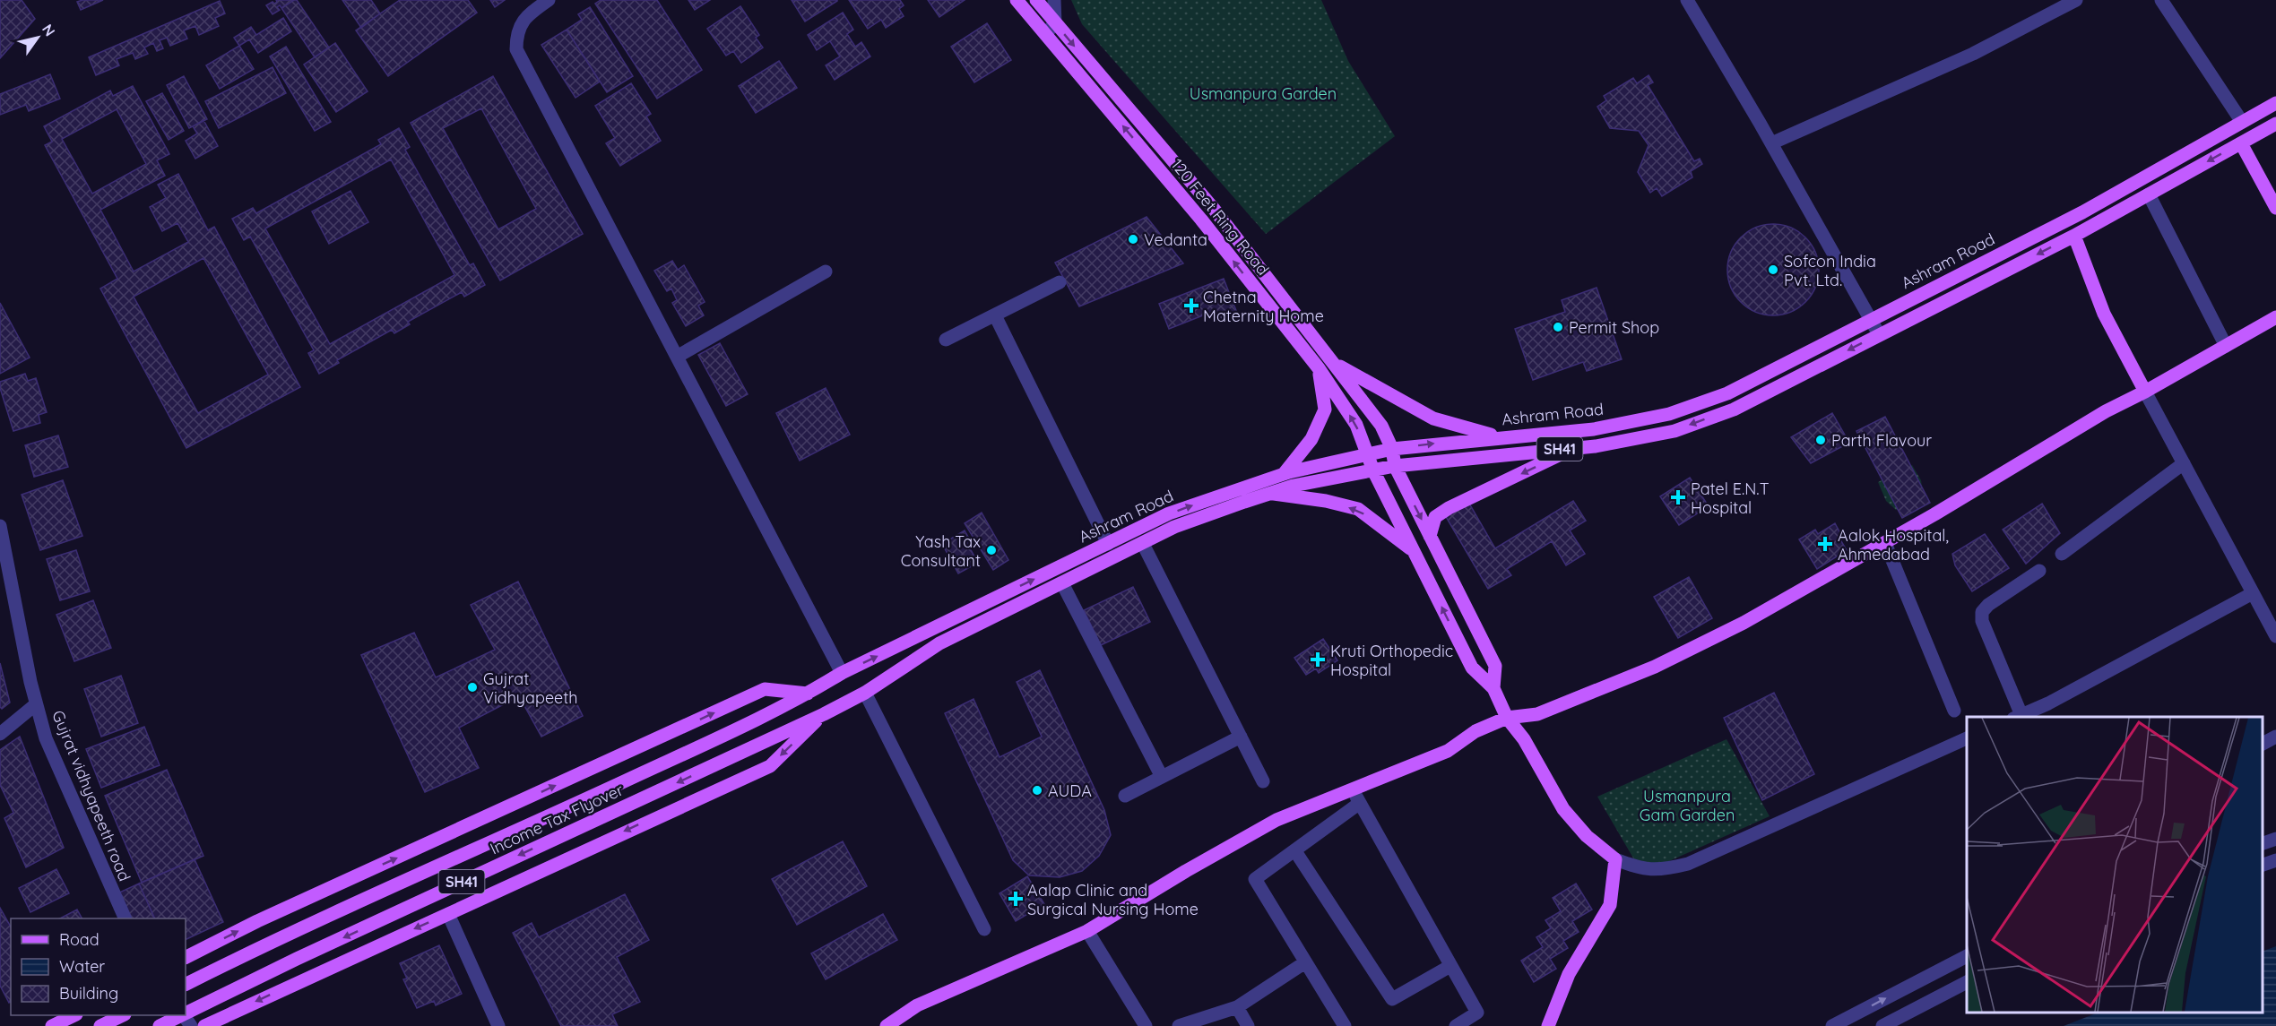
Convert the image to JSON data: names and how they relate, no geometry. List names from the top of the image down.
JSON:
{
  "streets": {
    "main road": [
      "120 Feet Ring Road",
      "Ashram Road",
      "SH41",
      "Income Tax Flyover"
    ],
    "street": ["Gujrat vidhyapeeth road"]
  },
  "crossings": [
    ["120 Feet Ring Road", "Ashram Road"],
    ["Ashram Road", "Income Tax Flyover"]
  ],
  "parks": ["Usmanpura Garden", "Usmanpura Gam Garden"],
  "places": {
    "other": [
      "Vedanta",
      "Sofcon India Pvt. Ltd.",
      "Permit Shop",
      "Parth Flavour",
      "Yash Tax Consultant",
      "Gujrat Vidhyapeeth",
      "AUDA"
    ],
    "health": [
      "Chetna Maternity Home",
      "Patel E.N.T Hospital",
      "Aalok Hospital, Ahmedabad",
      "Kruti Orthopedic Hospital",
      "Aalap Clinic and Surgical Nursing Home"
    ]
  },
  "legend": ["Road", "Water", "Building"],
  "north": "top right"
}
